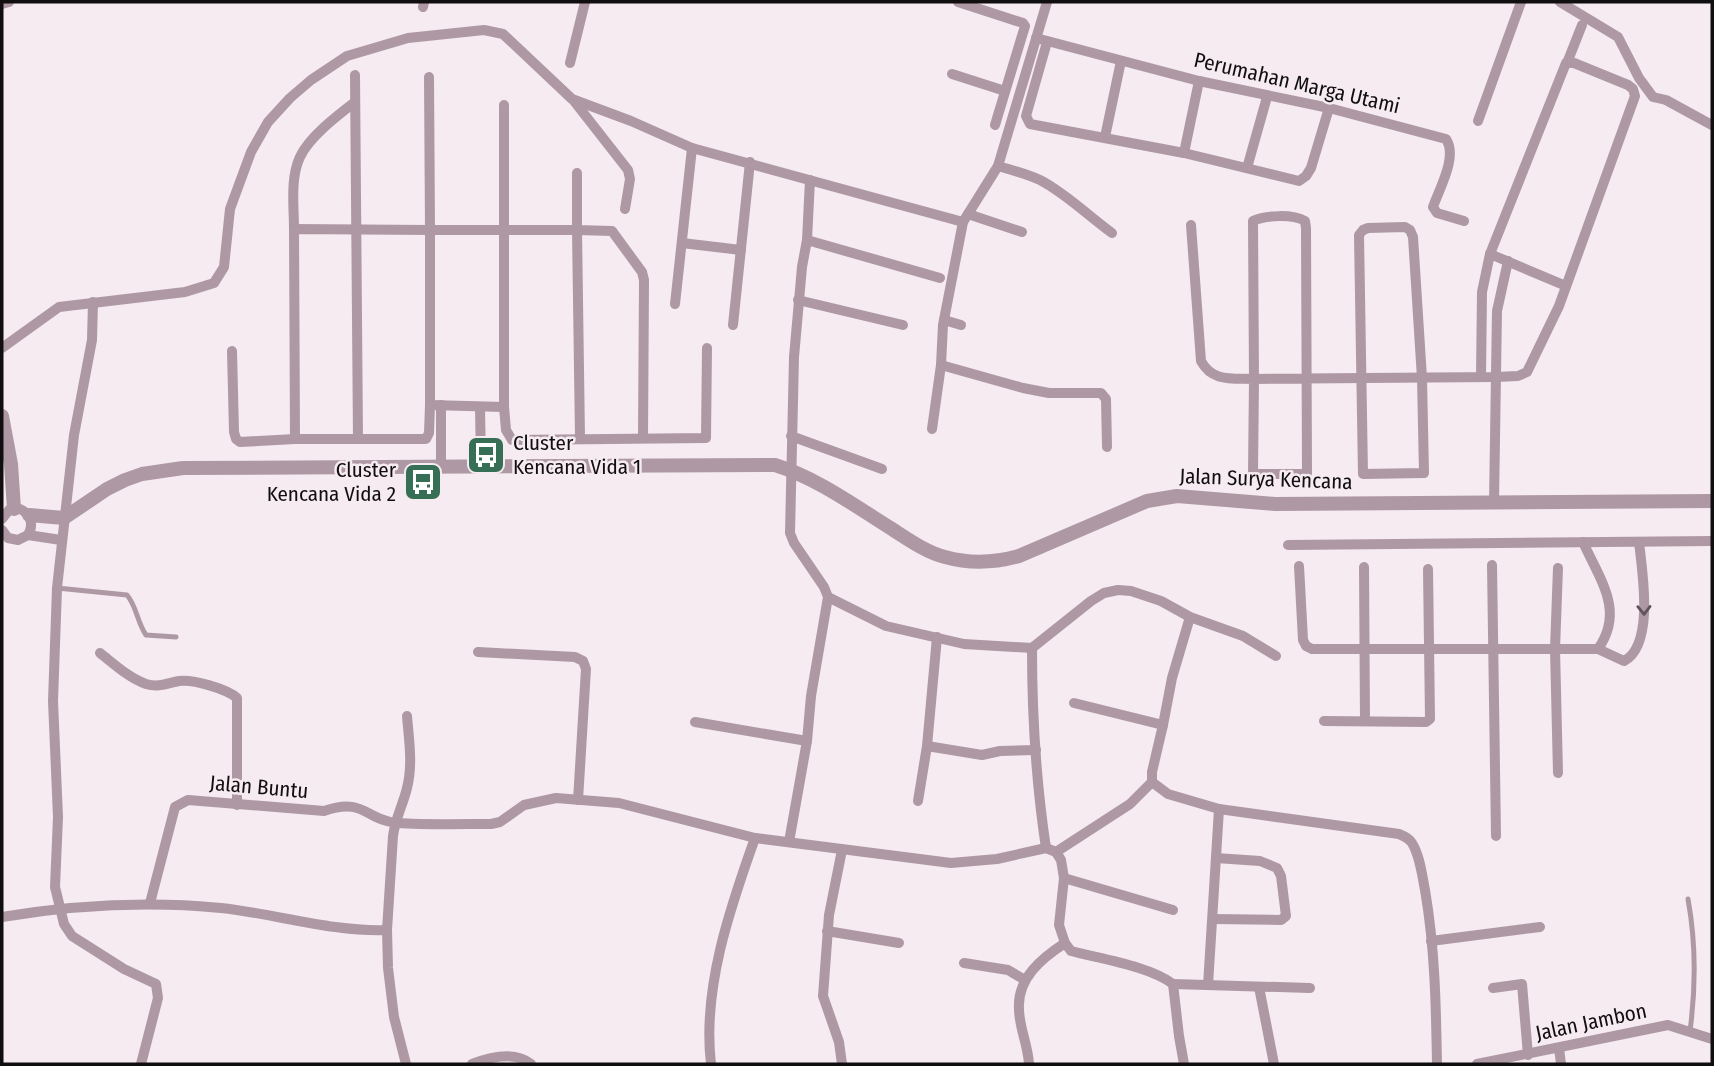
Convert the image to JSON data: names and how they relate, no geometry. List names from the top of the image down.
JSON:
{
  "streets": {
    "street": [
      "Perumahan Marga Utami",
      "Jalan Surya Kencana",
      "Jalan Buntu",
      "Jalan Jambon"
    ]
  },
  "places": {
    "bus stop": ["Cluster Kencana Vida 1", "Cluster Kencana Vida 2"]
  }
}
